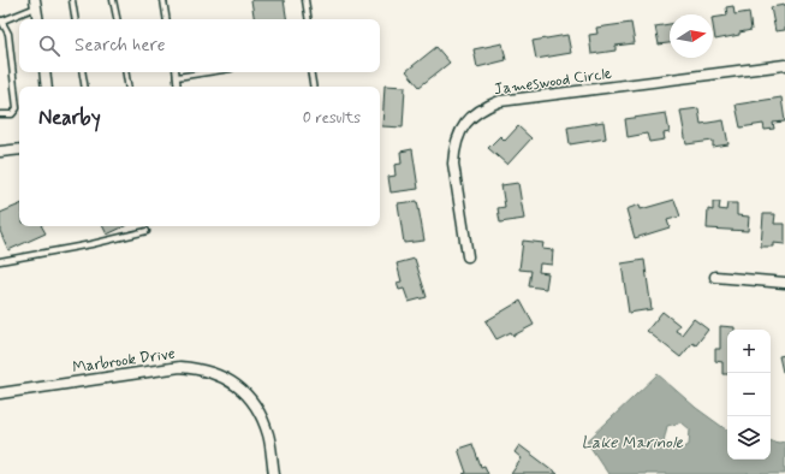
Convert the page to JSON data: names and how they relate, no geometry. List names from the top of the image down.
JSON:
{
  "streets": {
    "street": ["Jameswood Circle", "Marbrook Drive"]
  },
  "water": ["Lake Marinole"],
  "north": "right",
  "page": {
    "search": "Search here",
    "heading": ["Nearby", "0 results"],
    "map_buttons": ["+", "−"]
  }
}
